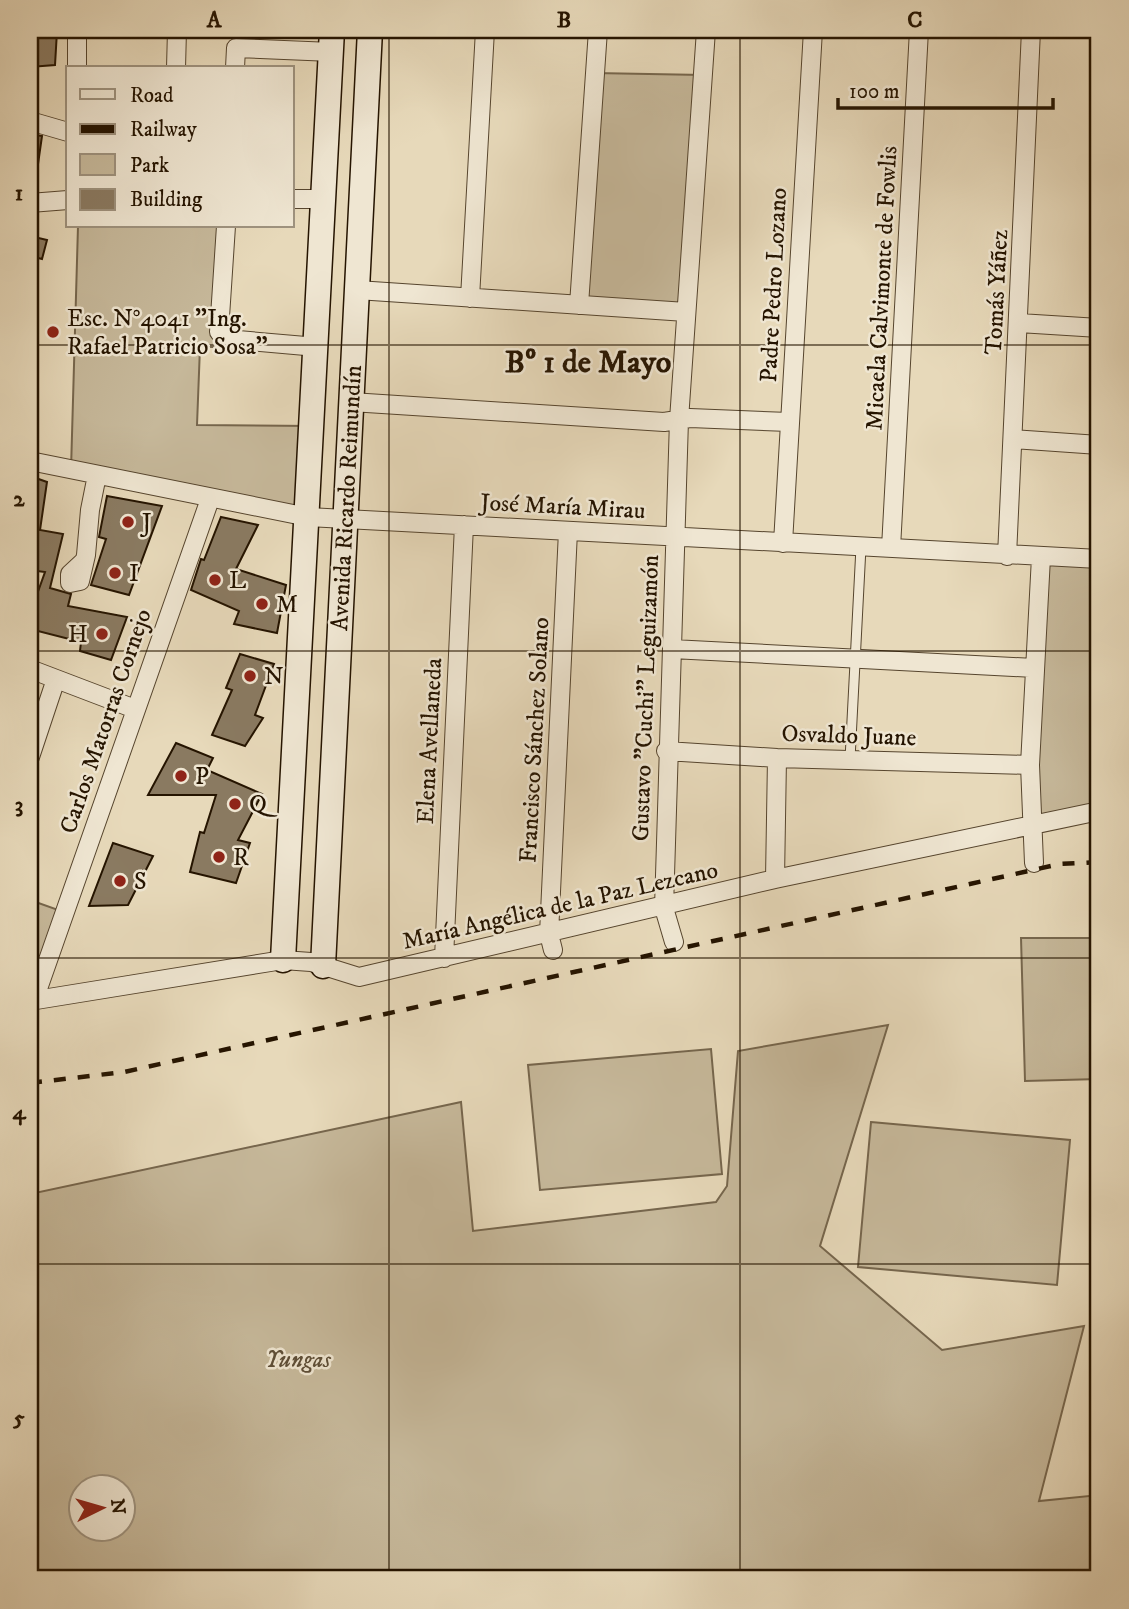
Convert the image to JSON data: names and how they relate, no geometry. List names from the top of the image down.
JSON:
{
  "streets": {
    "street": [
      "Padre Pedro Lozano",
      "Micaela Calvimonte de Fowlis",
      "Tomás Yáñez",
      "Avenida Ricardo Reimundín",
      "José María Mirau",
      "Gustavo \"Cuchi\" Leguizamón",
      "Carlos Matorras Cornejo",
      "Osvaldo Juane",
      "Francisco Sánchez Solano",
      "Elena Avellaneda",
      "María Angélica de la Paz Lezcano"
    ]
  },
  "crossings": [
    ["Padre Pedro Lozano", "José María Mirau"],
    ["Micaela Calvimonte de Fowlis", "José María Mirau"],
    ["Tomás Yáñez", "José María Mirau"],
    ["Avenida Ricardo Reimundín", "José María Mirau"],
    ["Avenida Ricardo Reimundín", "María Angélica de la Paz Lezcano"],
    ["José María Mirau", "Gustavo \"Cuchi\" Leguizamón"],
    ["José María Mirau", "Carlos Matorras Cornejo"],
    ["José María Mirau", "Francisco Sánchez Solano"],
    ["José María Mirau", "Elena Avellaneda"],
    ["Gustavo \"Cuchi\" Leguizamón", "Osvaldo Juane"],
    ["Gustavo \"Cuchi\" Leguizamón", "María Angélica de la Paz Lezcano"],
    ["Carlos Matorras Cornejo", "María Angélica de la Paz Lezcano"],
    ["Francisco Sánchez Solano", "María Angélica de la Paz Lezcano"],
    ["Elena Avellaneda", "María Angélica de la Paz Lezcano"]
  ],
  "districts": ["Bº 1 de Mayo"],
  "parks": ["Yungas"],
  "places": [
    "Esc. N°4041 \"Ing. Rafael Patricio Sosa\"",
    "J",
    "I",
    "L",
    "M",
    "H",
    "N",
    "P",
    "Q",
    "R",
    "S"
  ],
  "legend": [
    "Road",
    "Railway",
    "Park",
    "Building"
  ],
  "scale_bar": "100 m",
  "north": "right",
  "grid": {
    "columns": ["A", "B", "C"],
    "rows": [
      "1",
      "2",
      "3",
      "4",
      "5"
    ]
  }
}
